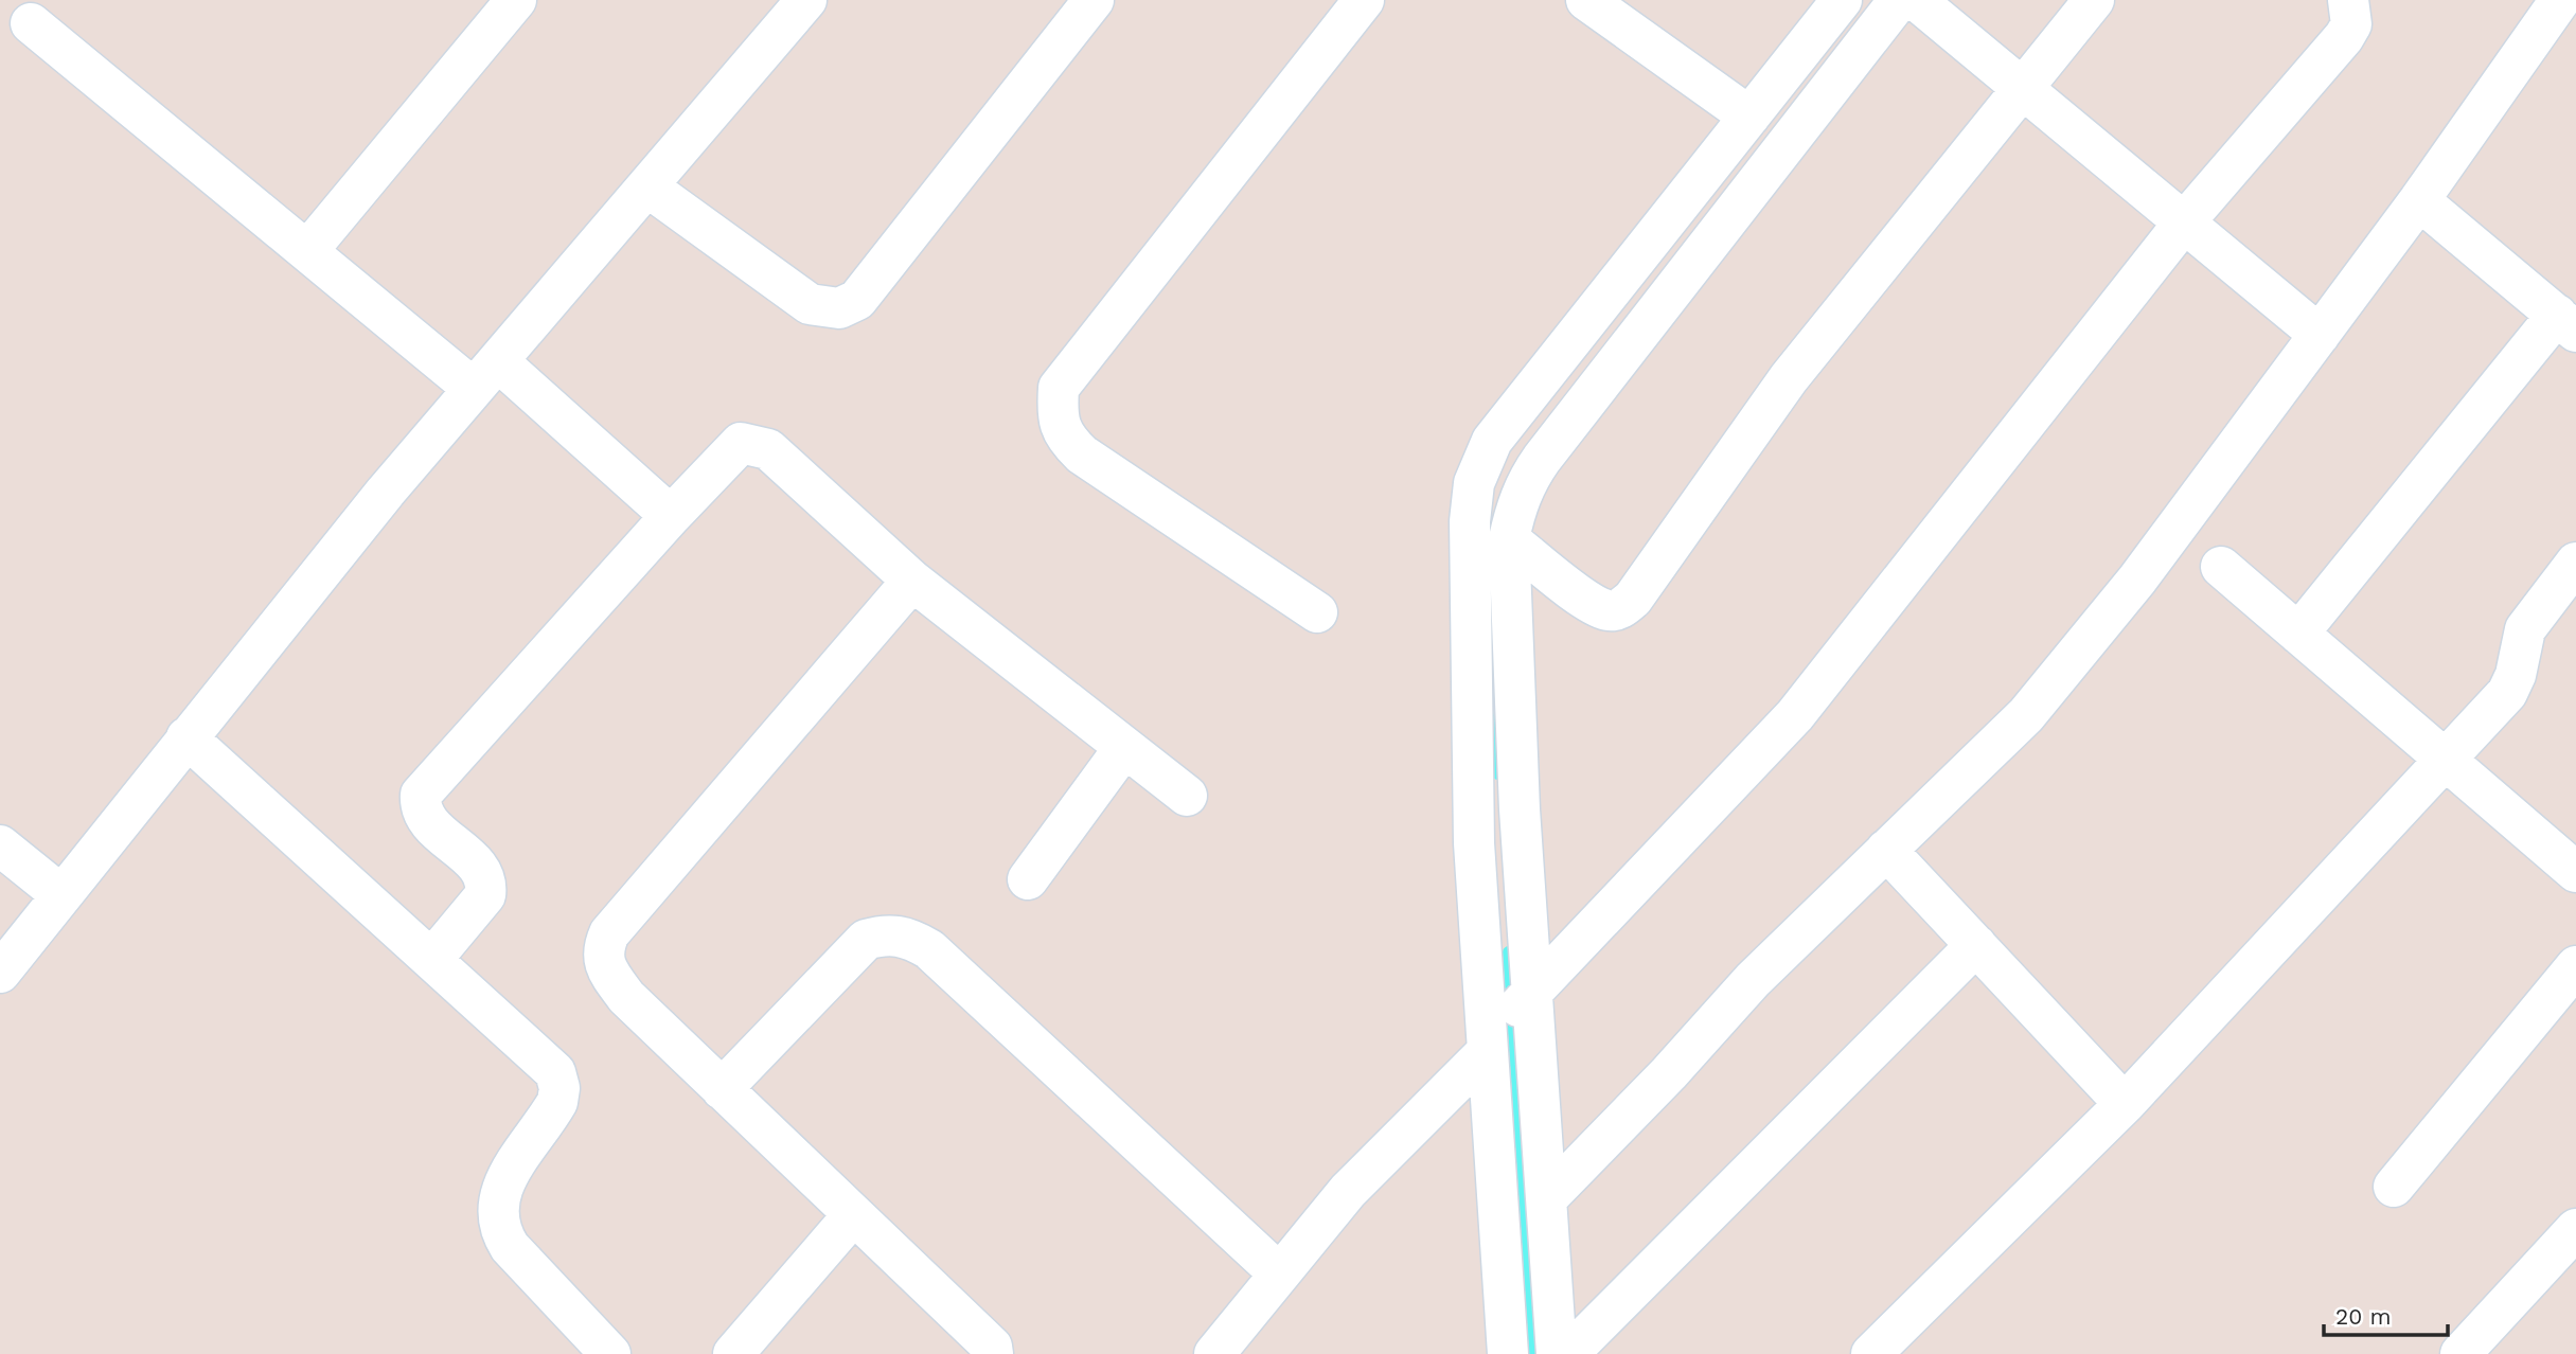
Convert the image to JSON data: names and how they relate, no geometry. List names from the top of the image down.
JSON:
{
  "scale_bar": "20 m"
}
